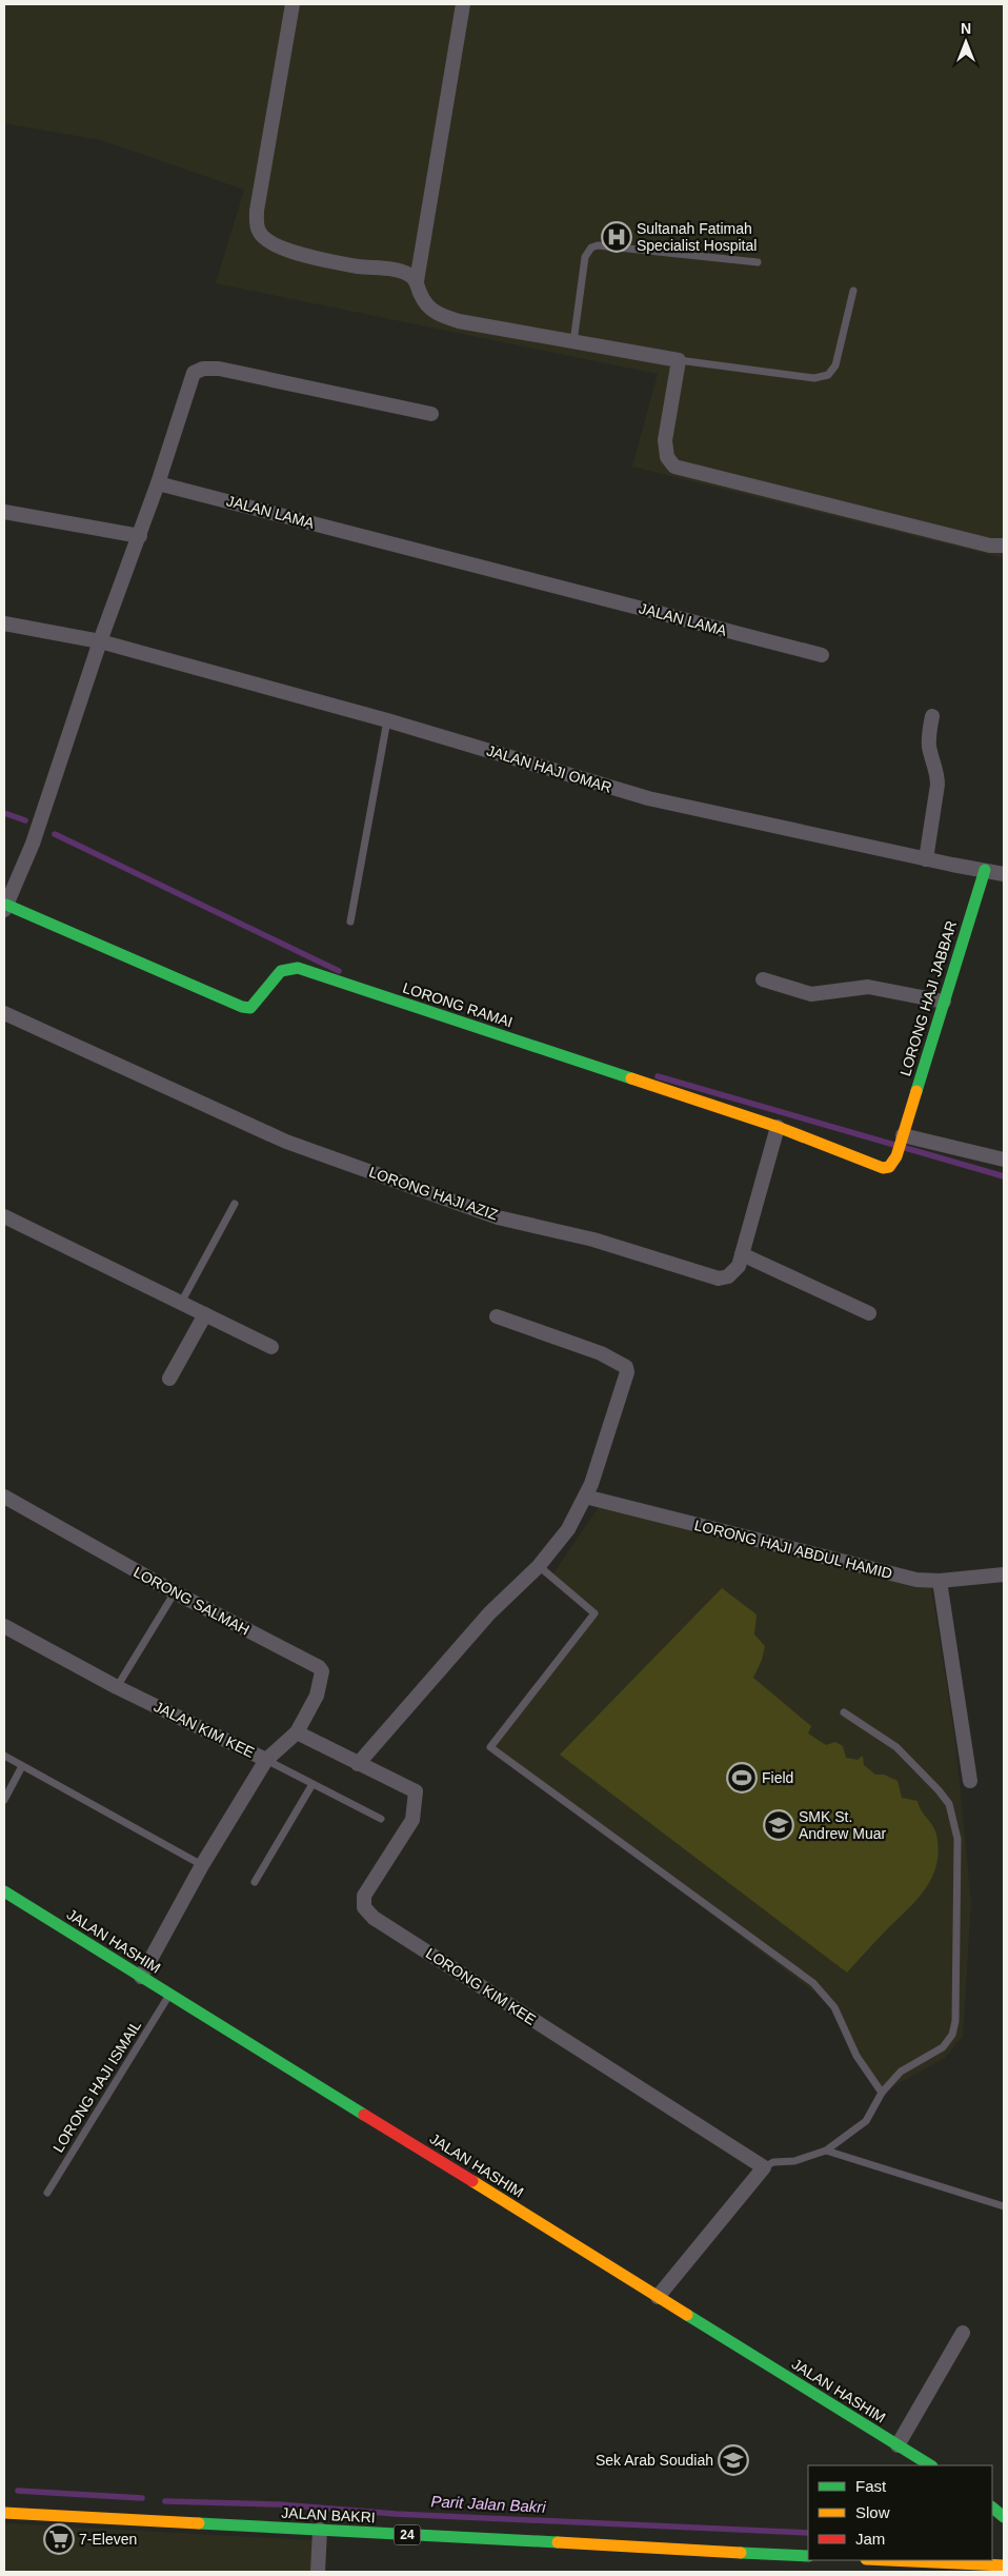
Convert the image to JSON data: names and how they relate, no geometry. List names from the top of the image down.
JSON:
{
  "streets": {
    "street": [
      "JALAN LAMA",
      "JALAN HAJI OMAR",
      "LORONG HAJI JABBAR",
      "LORONG RAMAI",
      "LORONG HAJI AZIZ",
      "LORONG HAJI ABDUL HAMID",
      "LORONG SALMAH",
      "JALAN KIM KEE",
      "JALAN HASHIM",
      "LORONG KIM KEE",
      "JALAN BAKRI",
      "24"
    ],
    "lane": ["LORONG HAJI ISMAIL"]
  },
  "crossings": [
    ["JALAN HAJI OMAR", "LORONG HAJI JABBAR"],
    ["LORONG HAJI JABBAR", "LORONG RAMAI"],
    ["LORONG RAMAI", "LORONG HAJI AZIZ"],
    ["JALAN KIM KEE", "JALAN HASHIM"],
    ["JALAN HASHIM", "LORONG HAJI ISMAIL"]
  ],
  "water": ["Parit Jalan Bakri"],
  "places": {
    "hospital": ["Sultanah Fatimah Specialist Hospital"],
    "sports": ["Field"],
    "school or university": ["SMK St. Andrew Muar", "Sek Arab Soudiah"],
    "supermarket": ["7-Eleven"]
  },
  "legend": ["Fast", "Slow", "Jam"],
  "north": "top"
}
